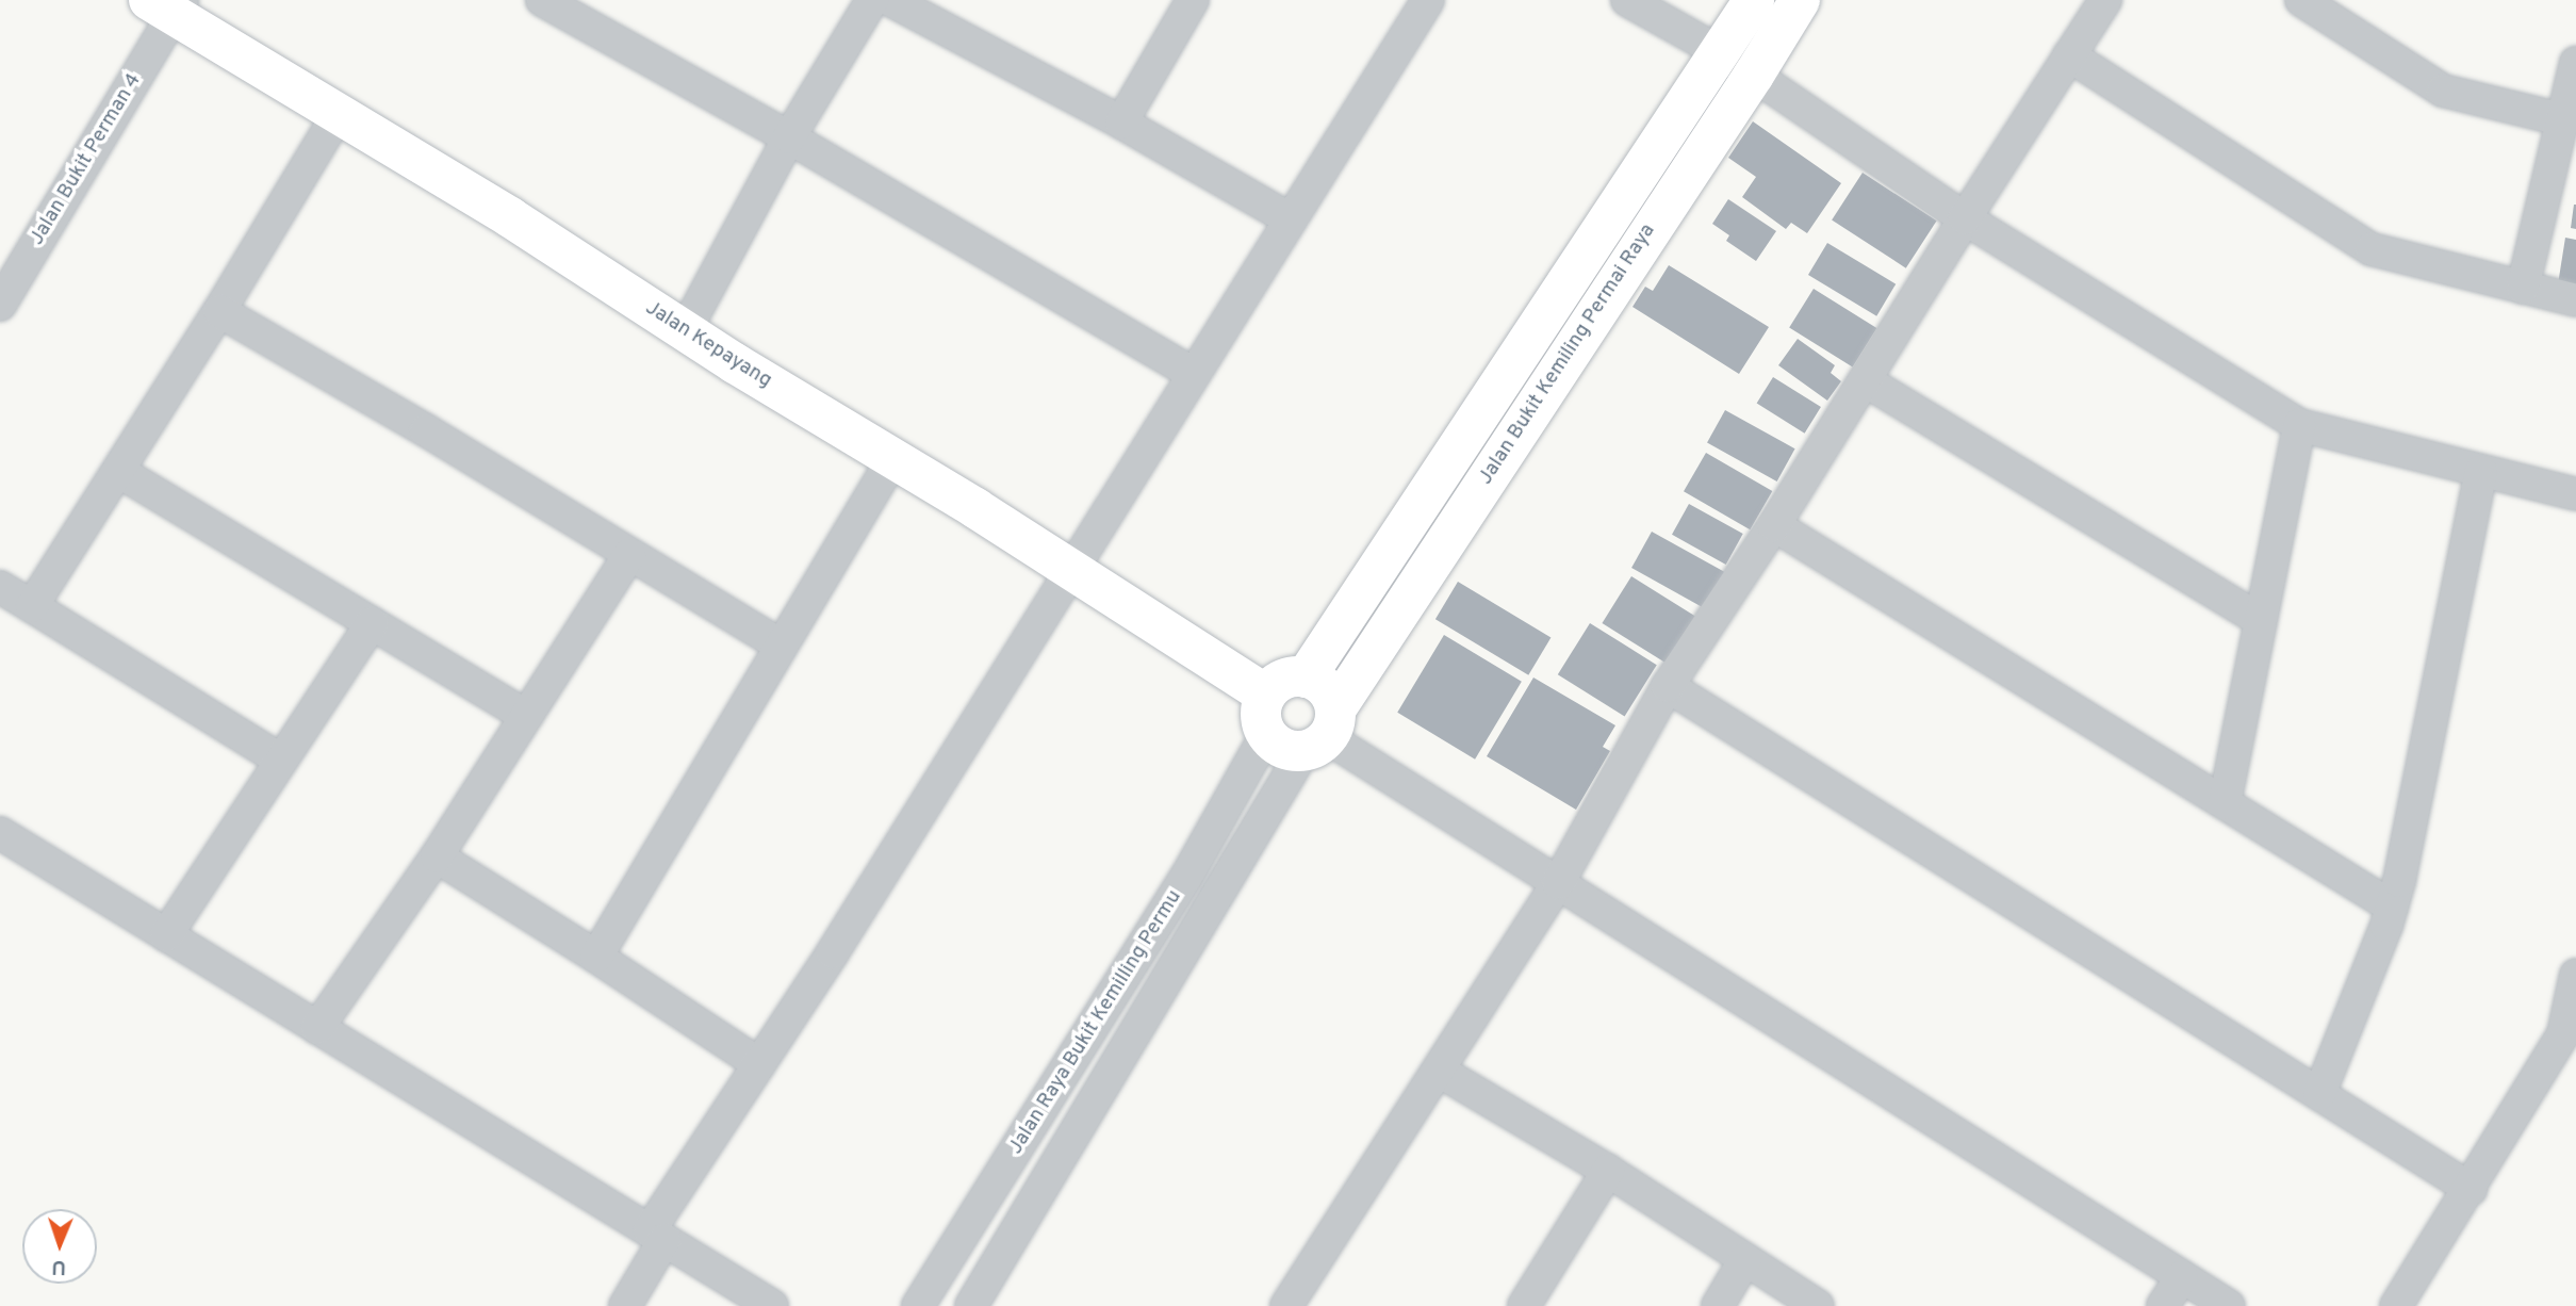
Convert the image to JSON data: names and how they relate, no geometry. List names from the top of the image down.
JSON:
{
  "streets": {
    "street": [
      "Jalan Bukit Perman 4",
      "Jalan Kepayang",
      "Jalan Bukit Kemiling Permai Raya",
      "Jalan Raya Bukit Kemilling Permu"
    ]
  },
  "crossings": [
    ["Jalan Bukit Perman 4", "Jalan Kepayang"],
    ["Jalan Kepayang", "Jalan Bukit Kemiling Permai Raya"],
    ["Jalan Kepayang", "Jalan Raya Bukit Kemilling Permu"],
    ["Jalan Bukit Kemiling Permai Raya", "Jalan Raya Bukit Kemilling Permu"]
  ],
  "north": "bottom"
}
